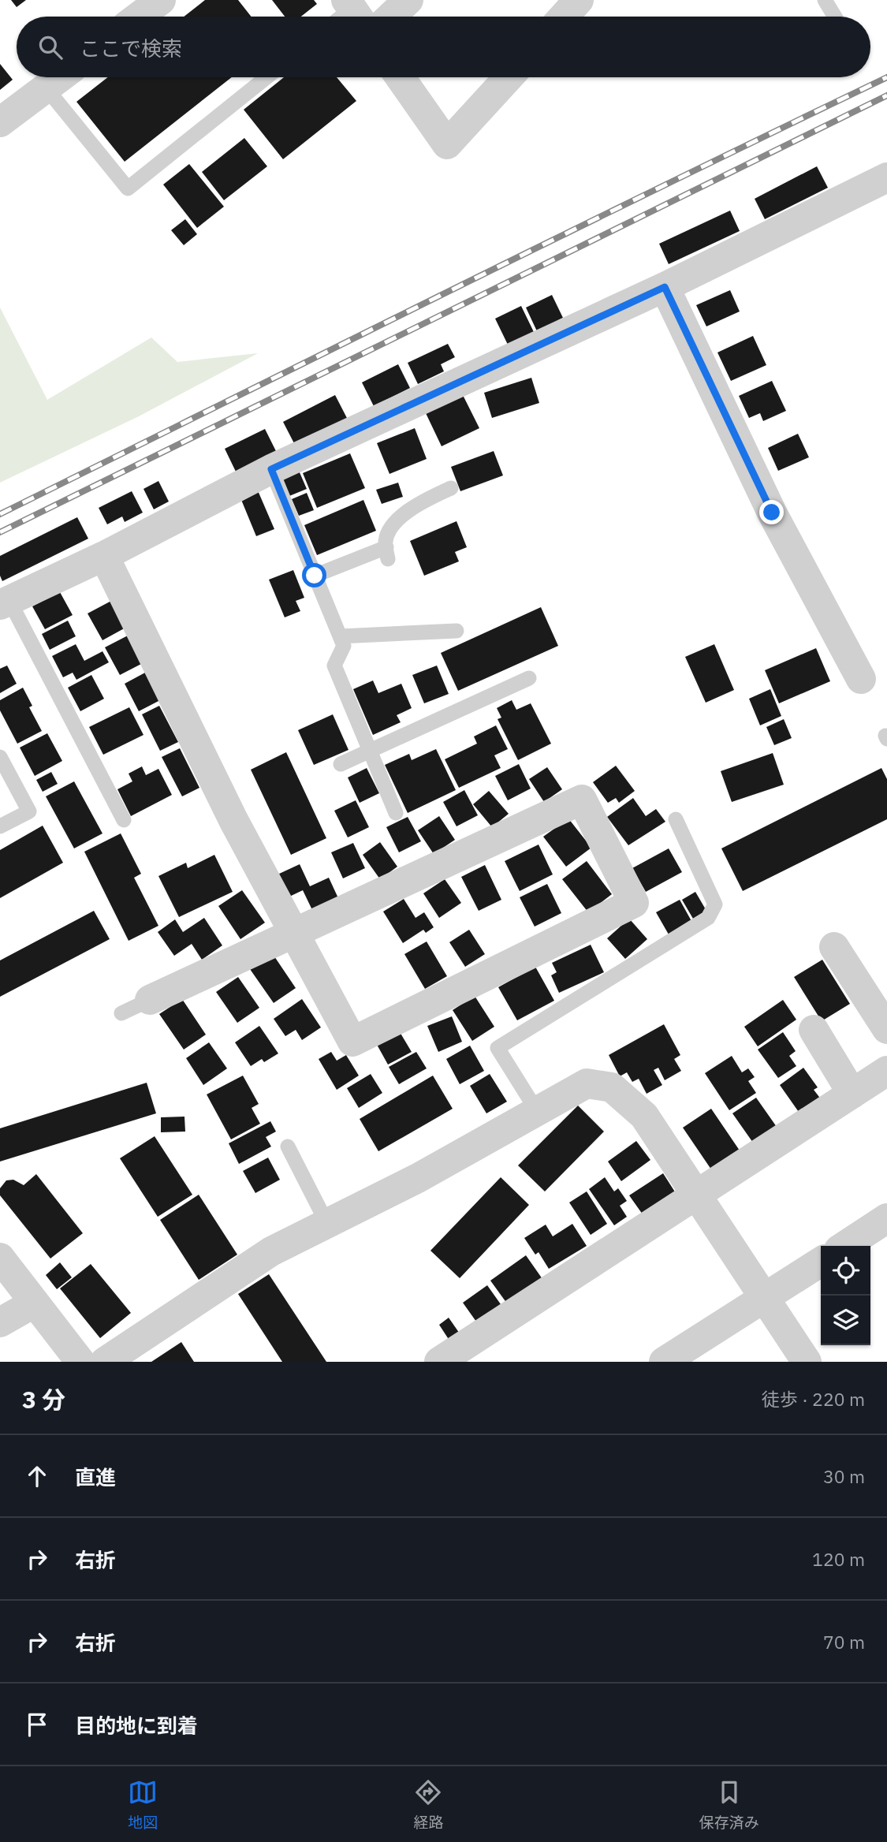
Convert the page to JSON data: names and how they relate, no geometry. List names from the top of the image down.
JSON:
{
  "page": {
    "search": "ここで検索",
    "heading": ["3 分", "徒歩 · 220 m"],
    "list": [
      ["直進", "30 m"],
      ["右折", "120 m"],
      ["右折", "70 m"],
      "目的地に到着"
    ],
    "nav": ["地図", "経路", "保存済み"]
  }
}
